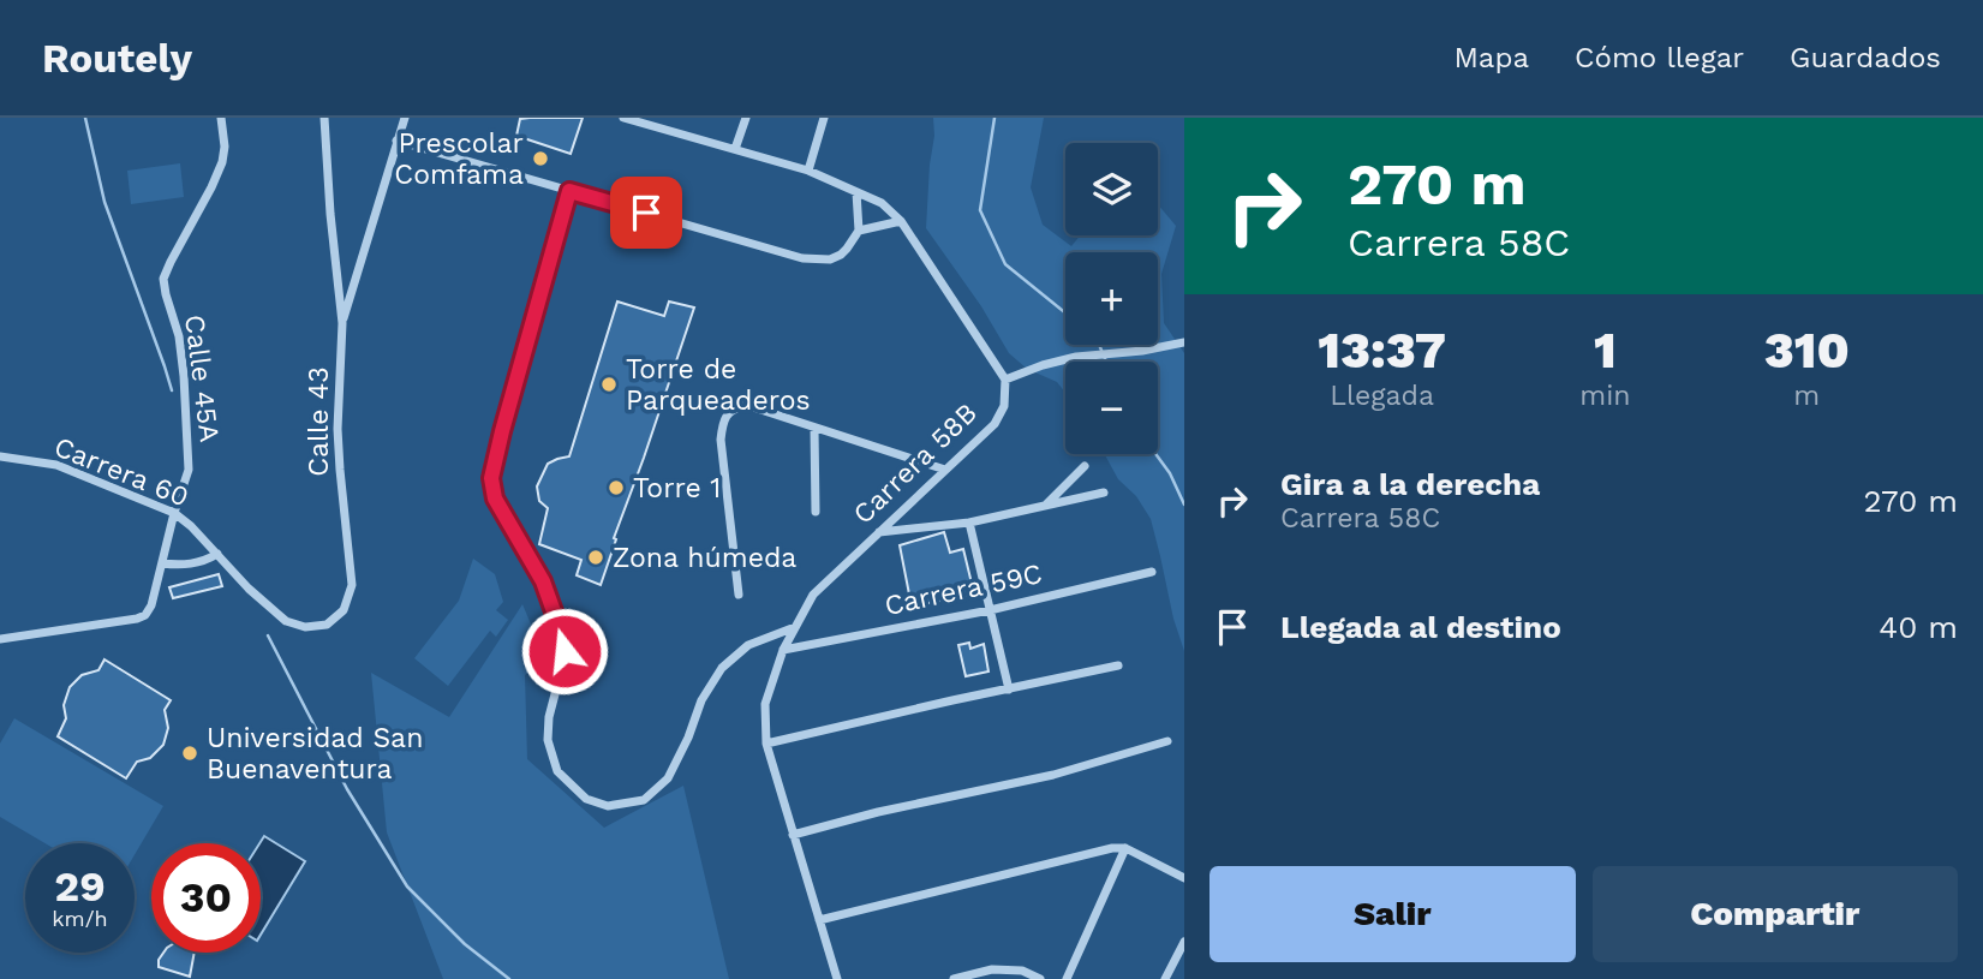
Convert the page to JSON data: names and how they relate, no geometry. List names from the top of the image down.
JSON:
{
  "streets": {
    "street": [
      "Calle 45A",
      "Calle 43",
      "Carrera 58B",
      "Carrera 60",
      "Carrera 59C"
    ]
  },
  "crossings": [
    ["Calle 45A", "Carrera 60"],
    ["Calle 43", "Carrera 60"],
    ["Carrera 58B", "Carrera 59C"]
  ],
  "places": [
    "Prescolar Comfama",
    "Torre de Parqueaderos",
    "Torre 1",
    "Zona húmeda",
    "Universidad San Buenaventura"
  ],
  "page": {
    "header": "Routely",
    "nav": ["Mapa", "Cómo llegar", "Guardados"],
    "turn": ["270 m", "Carrera 58C"],
    "map_buttons": ["+", "−"],
    "eta": [
      "13:37",
      "Llegada",
      "1",
      "min",
      "310",
      "m"
    ],
    "list": [
      {
        "name": "Gira a la derecha",
        "note": "Carrera 58C",
        "value": "270 m"
      },
      {
        "name": "Llegada al destino",
        "value": "40 m"
      }
    ],
    "speed": "29 km/h",
    "limit": "30",
    "buttons": ["Salir", "Compartir"]
  }
}
